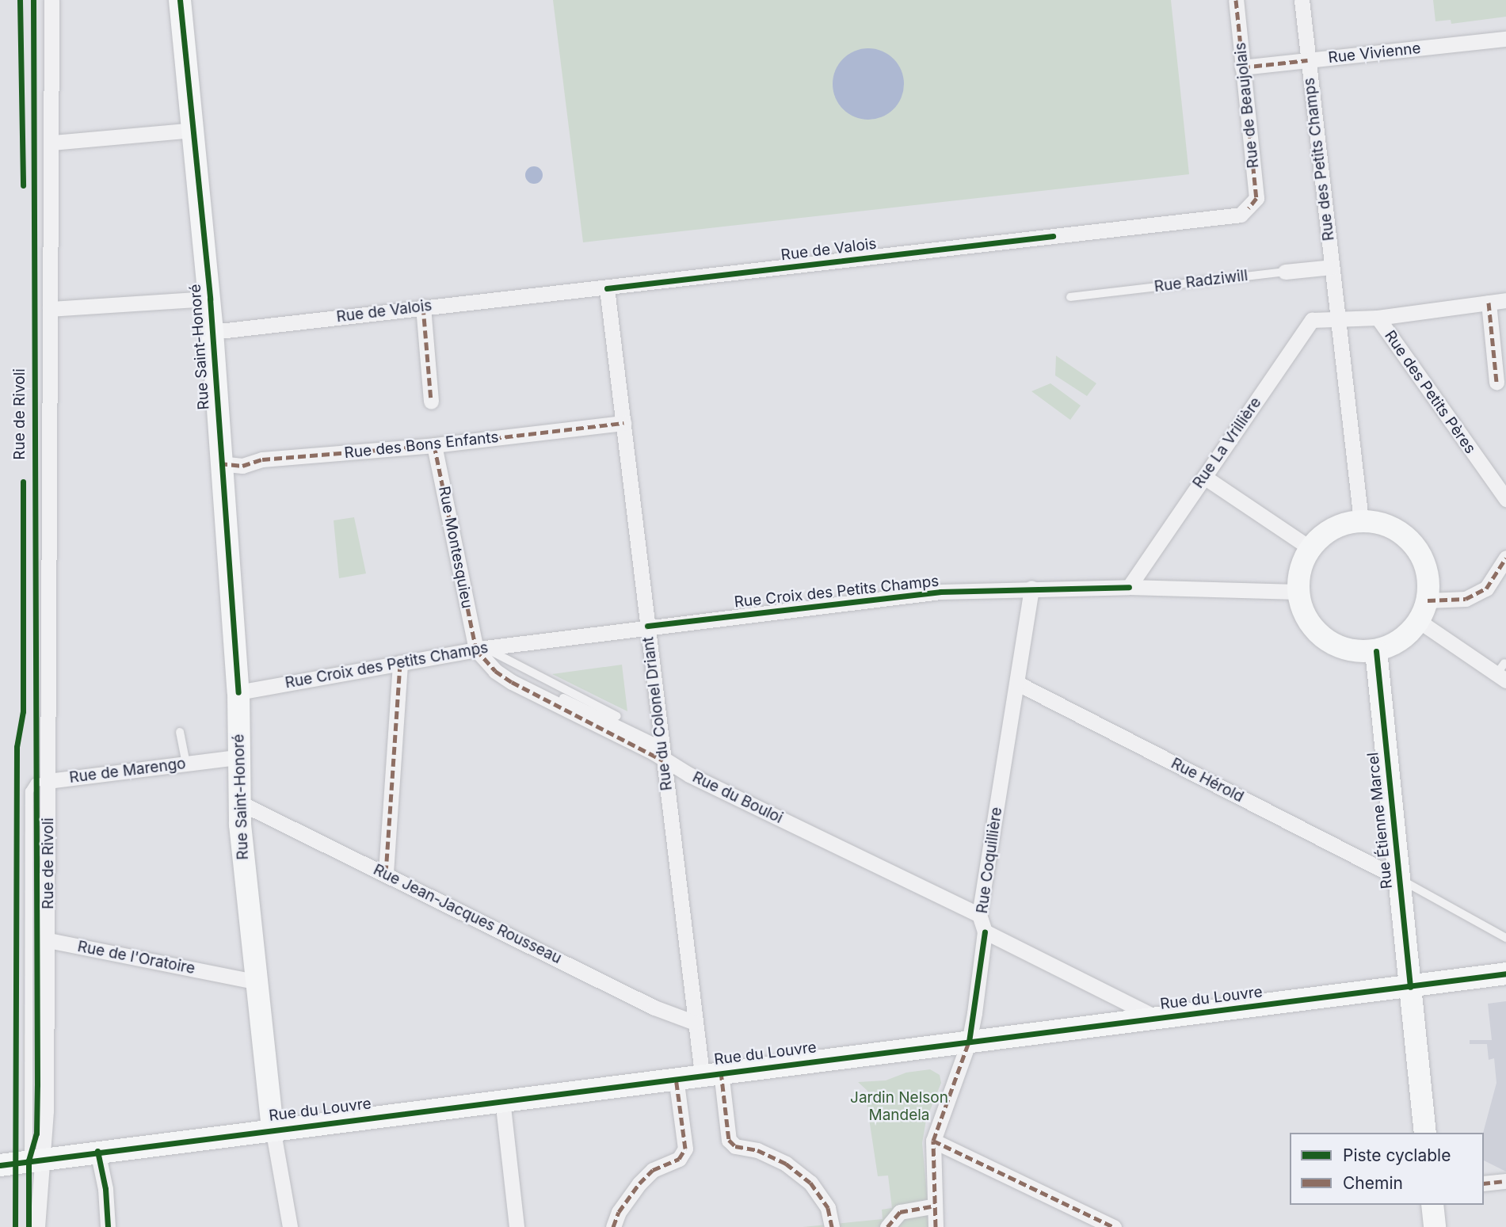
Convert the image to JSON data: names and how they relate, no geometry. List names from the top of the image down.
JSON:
{
  "streets": {
    "street": [
      "Rue Vivienne",
      "Rue de Beaujolais",
      "Rue des Petits Champs",
      "Rue de Valois",
      "Rue Radziwill",
      "Rue Saint-Honoré",
      "Rue des Petits Pères",
      "Rue de Rivoli",
      "Rue La Vrillière",
      "Rue des Bons Enfants",
      "Rue Montesquieu",
      "Rue Croix des Petits Champs",
      "Rue du Colonel Driant",
      "Rue de Marengo",
      "Rue Hérold",
      "Rue du Bouloi",
      "Rue Étienne Marcel",
      "Rue Coquillière",
      "Rue Jean-Jacques Rousseau",
      "Rue de l'Oratoire",
      "Rue du Louvre"
    ]
  },
  "crossings": [
    ["Rue Vivienne", "Rue de Beaujolais"],
    ["Rue Vivienne", "Rue des Petits Champs"],
    ["Rue de Beaujolais", "Rue de Valois"],
    ["Rue des Petits Champs", "Rue Radziwill"],
    ["Rue des Petits Champs", "Rue des Petits Pères"],
    ["Rue des Petits Champs", "Rue La Vrillière"],
    ["Rue des Petits Champs", "Rue Croix des Petits Champs"],
    ["Rue des Petits Champs", "Rue Étienne Marcel"],
    ["Rue de Valois", "Rue Saint-Honoré"],
    ["Rue de Valois", "Rue du Colonel Driant"],
    ["Rue Saint-Honoré", "Rue des Bons Enfants"],
    ["Rue Saint-Honoré", "Rue Croix des Petits Champs"],
    ["Rue Saint-Honoré", "Rue de Marengo"],
    ["Rue Saint-Honoré", "Rue Jean-Jacques Rousseau"],
    ["Rue Saint-Honoré", "Rue de l'Oratoire"],
    ["Rue Saint-Honoré", "Rue du Louvre"],
    ["Rue des Petits Pères", "Rue La Vrillière"],
    ["Rue de Rivoli", "Rue de Marengo"],
    ["Rue de Rivoli", "Rue de l'Oratoire"],
    ["Rue de Rivoli", "Rue du Louvre"],
    ["Rue La Vrillière", "Rue Croix des Petits Champs"],
    ["Rue des Bons Enfants", "Rue Montesquieu"],
    ["Rue des Bons Enfants", "Rue du Colonel Driant"],
    ["Rue Montesquieu", "Rue Croix des Petits Champs"],
    ["Rue Montesquieu", "Rue du Bouloi"],
    ["Rue Croix des Petits Champs", "Rue du Colonel Driant"],
    ["Rue Croix des Petits Champs", "Rue du Bouloi"],
    ["Rue Croix des Petits Champs", "Rue Étienne Marcel"],
    ["Rue Croix des Petits Champs", "Rue Coquillière"],
    ["Rue du Colonel Driant", "Rue du Bouloi"],
    ["Rue du Colonel Driant", "Rue Jean-Jacques Rousseau"],
    ["Rue du Colonel Driant", "Rue du Louvre"],
    ["Rue Hérold", "Rue Étienne Marcel"],
    ["Rue Hérold", "Rue Coquillière"],
    ["Rue du Bouloi", "Rue Coquillière"],
    ["Rue Étienne Marcel", "Rue du Louvre"],
    ["Rue Coquillière", "Rue du Louvre"]
  ],
  "parks": ["Jardin Nelson Mandela"],
  "legend": ["Piste cyclable", "Chemin"]
}
